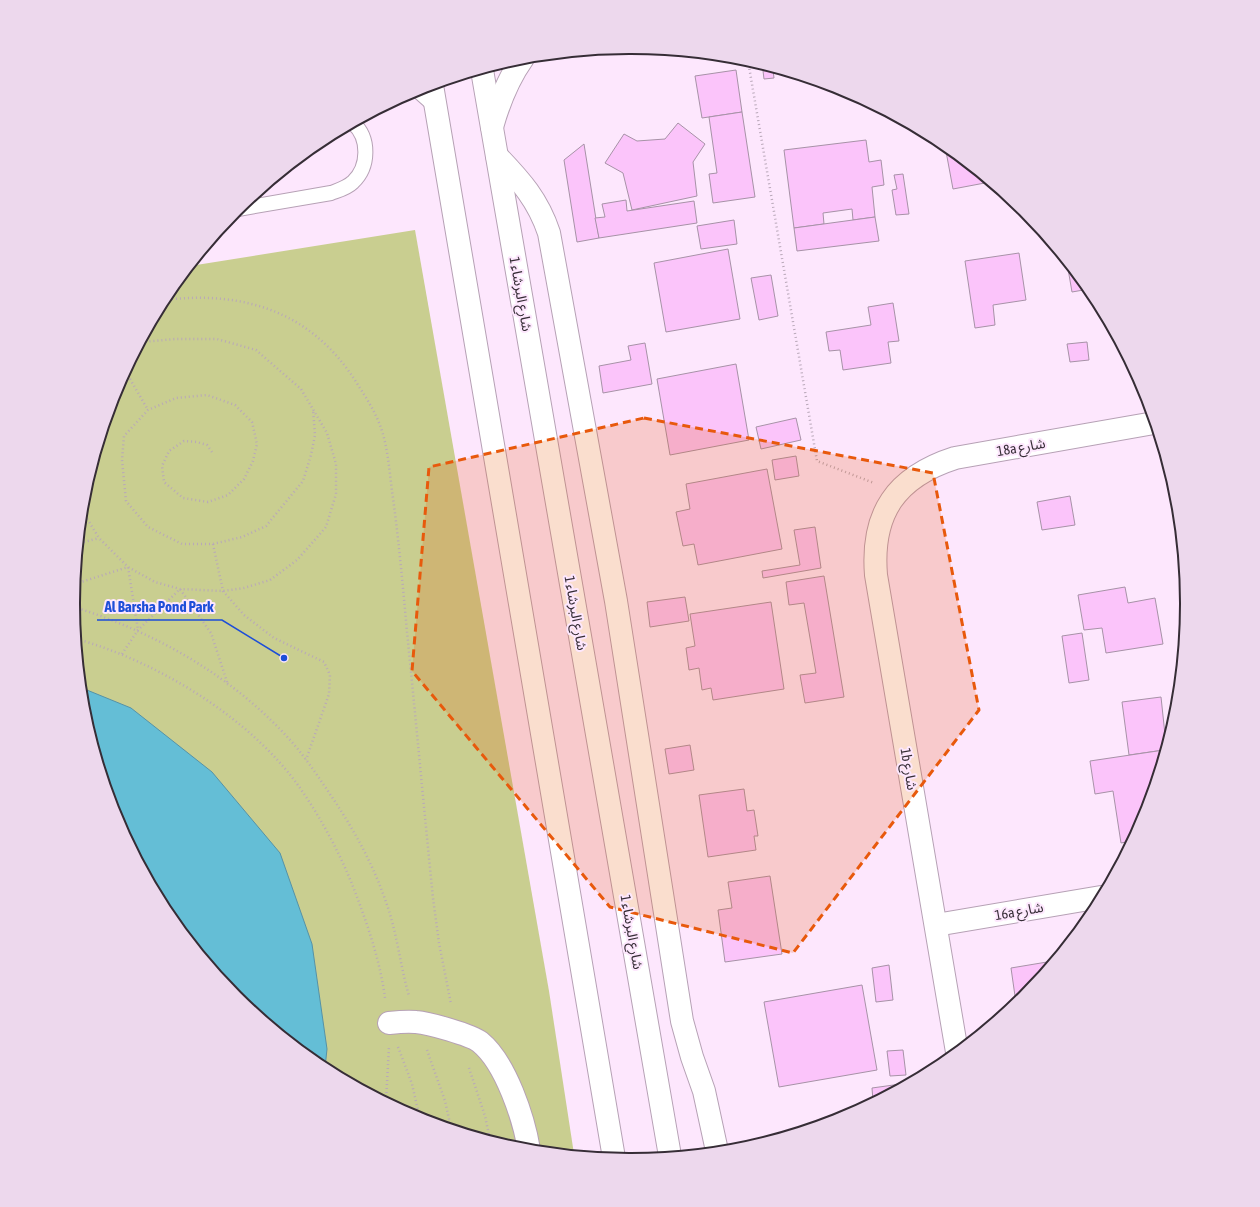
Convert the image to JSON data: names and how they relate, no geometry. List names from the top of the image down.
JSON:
{
  "streets": {
    "street": [
      "شارع البرشاء 1",
      "18a شارع",
      "1b شارع",
      "16a شارع"
    ]
  },
  "crossings": [
    ["18a شارع", "1b شارع"],
    ["1b شارع", "16a شارع"]
  ],
  "places": ["Al Barsha Pond Park"]
}
